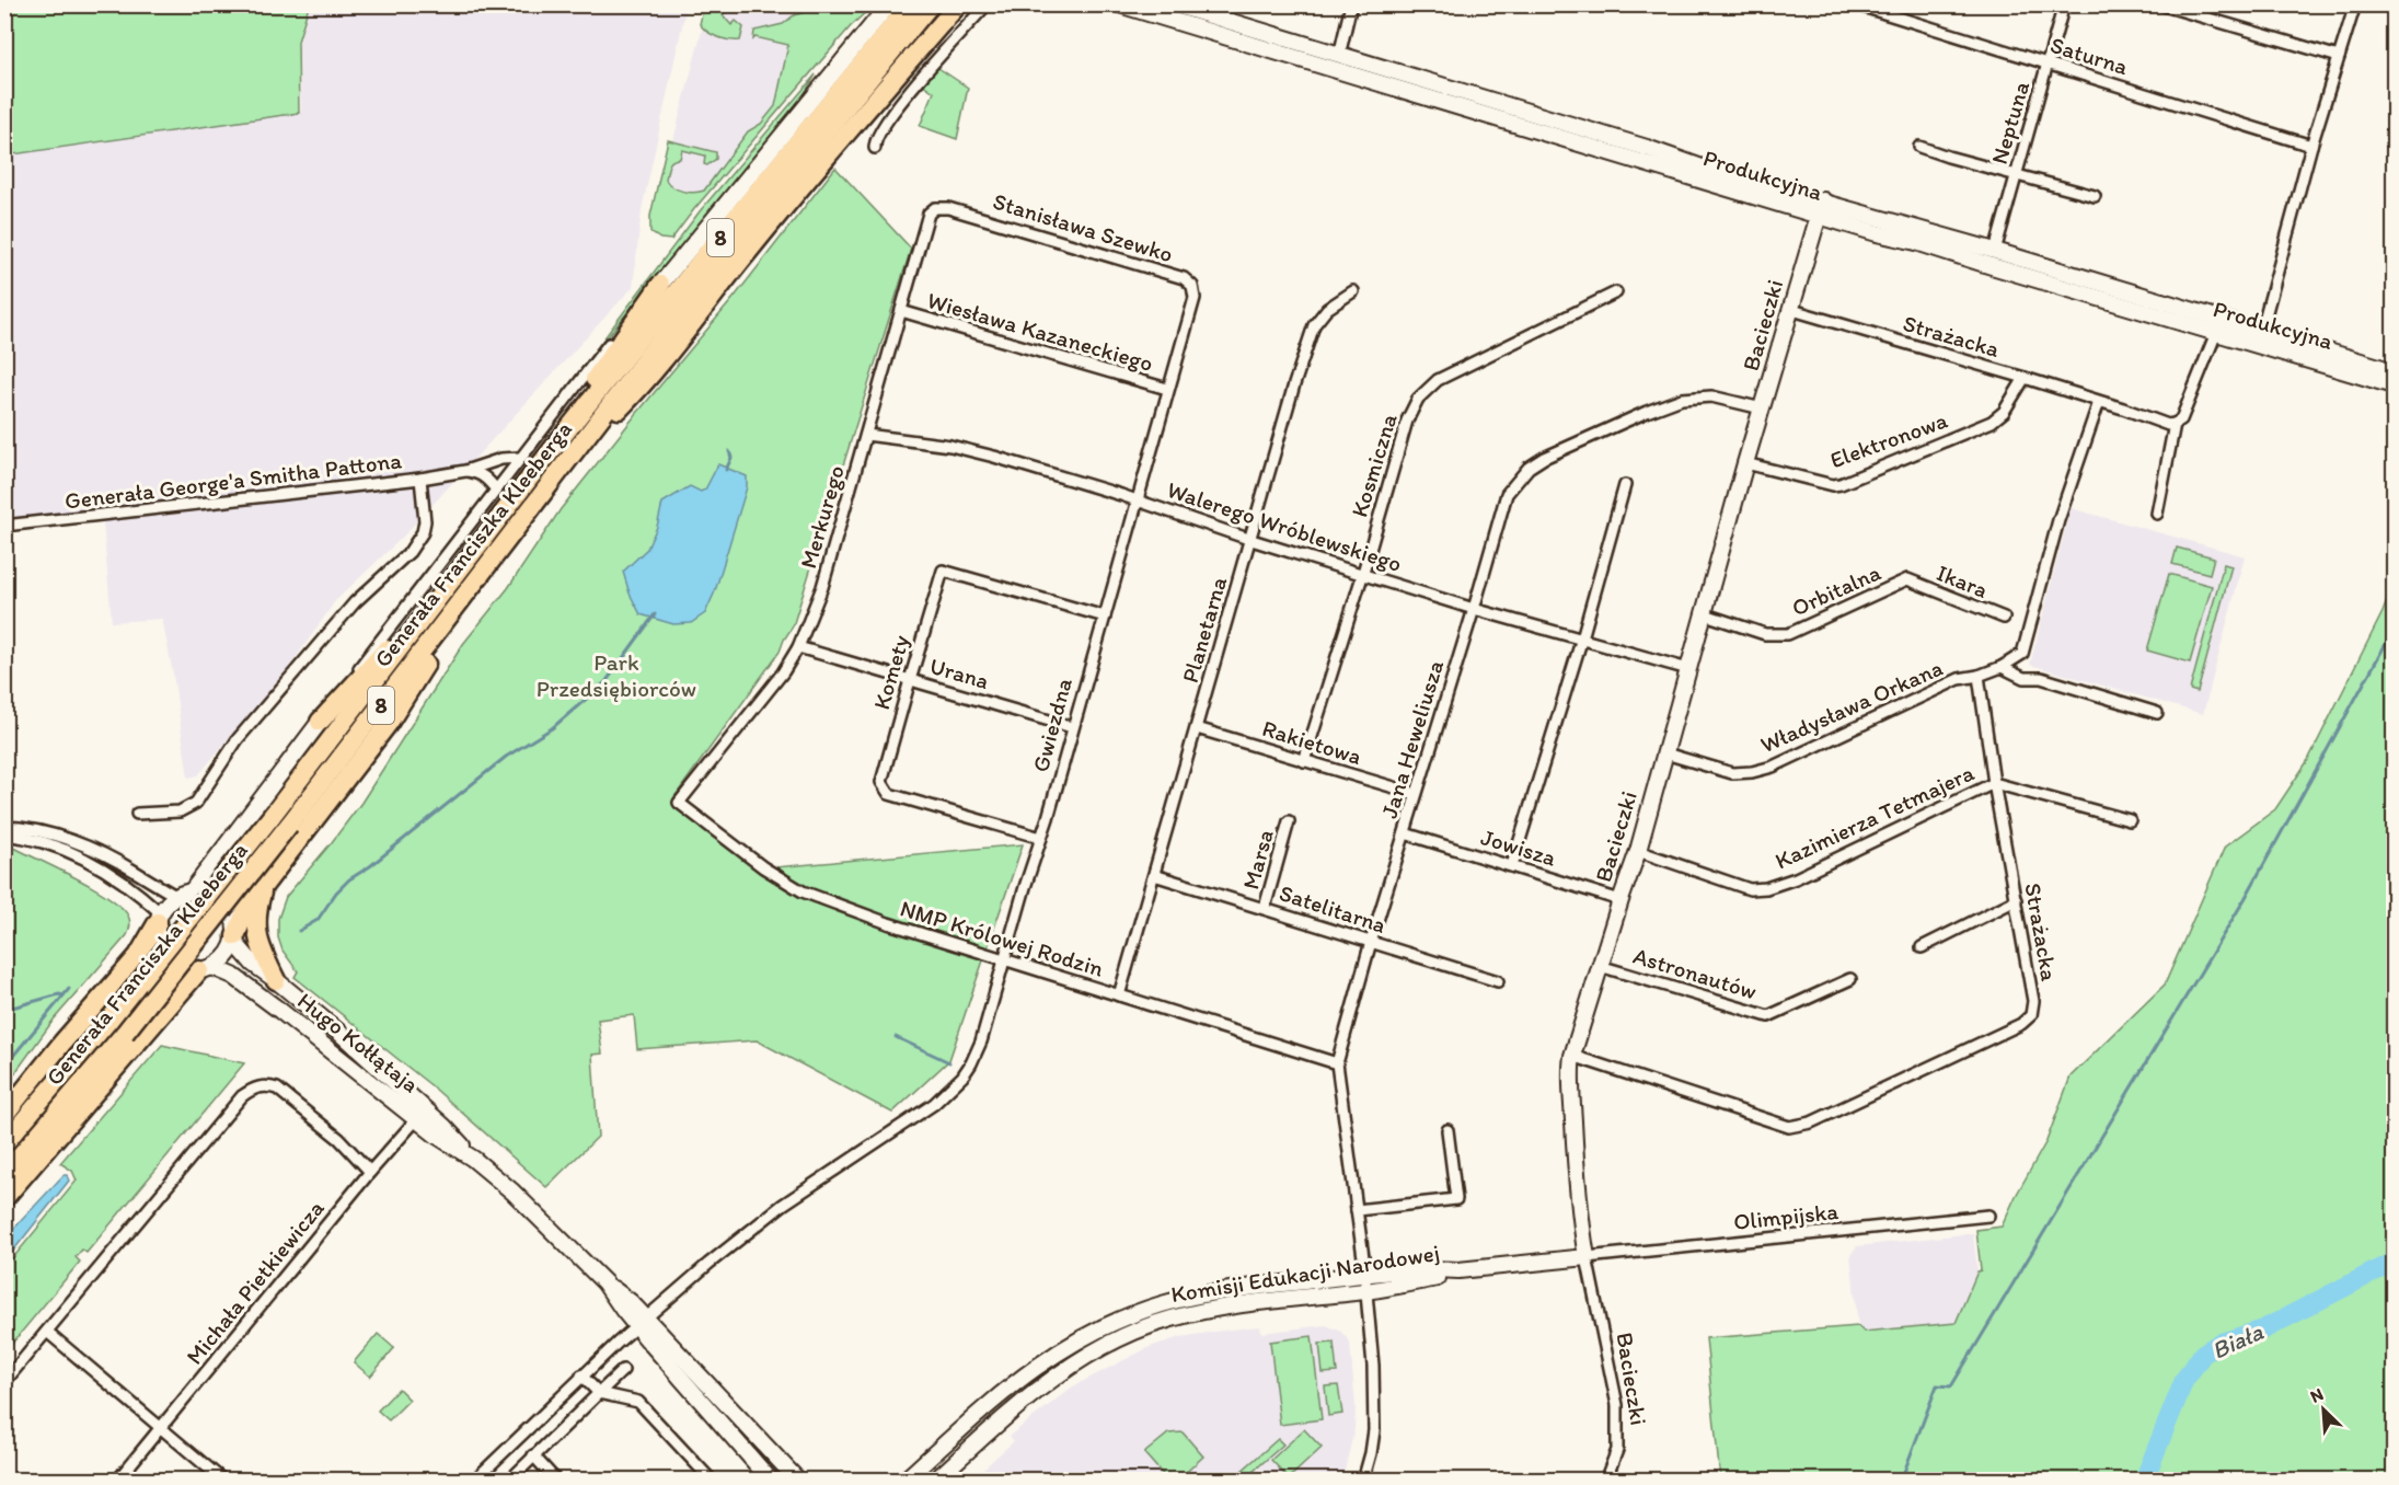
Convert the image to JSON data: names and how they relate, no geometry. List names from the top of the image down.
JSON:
{
  "streets": {
    "highway": ["8", "Generała Franciszka Kleeberga"],
    "street": [
      "Saturna",
      "Neptuna",
      "Produkcyjna",
      "Stanisława Szewko",
      "Bacieczki",
      "Wiesława Kazaneckiego",
      "Strażacka",
      "Elektronowa",
      "Kosmiczna",
      "Generała George'a Smitha Pattona",
      "Merkurego",
      "Walerego Wróblewskiego",
      "Ikara",
      "Orbitalna",
      "Planetarna",
      "Komety",
      "Urana",
      "Władysława Orkana",
      "Gwiezdna",
      "Jana Heweliusza",
      "Rakietowa",
      "Kazimierza Tetmajera",
      "Jowisza",
      "Marsa",
      "Satelitarna",
      "NMP Królowej Rodzin",
      "Astronautów",
      "Hugo Kołłątaja",
      "Olimpijska",
      "Komisji Edukacji Narodowej",
      "Michała Pietkiewicza"
    ]
  },
  "crossings": [
    ["Saturna", "Neptuna"],
    ["Neptuna", "Produkcyjna"],
    ["Produkcyjna", "Bacieczki"],
    ["Stanisława Szewko", "Wiesława Kazaneckiego"],
    ["Stanisława Szewko", "Merkurego"],
    ["Stanisława Szewko", "Walerego Wróblewskiego"],
    ["Stanisława Szewko", "Gwiezdna"],
    ["Bacieczki", "Strażacka"],
    ["Bacieczki", "Elektronowa"],
    ["Bacieczki", "Walerego Wróblewskiego"],
    ["Bacieczki", "Orbitalna"],
    ["Bacieczki", "Władysława Orkana"],
    ["Bacieczki", "Jana Heweliusza"],
    ["Bacieczki", "Kazimierza Tetmajera"],
    ["Bacieczki", "Jowisza"],
    ["Bacieczki", "Astronautów"],
    ["Bacieczki", "Olimpijska"],
    ["Bacieczki", "Komisji Edukacji Narodowej"],
    ["Wiesława Kazaneckiego", "Merkurego"],
    ["Strażacka", "Elektronowa"],
    ["Strażacka", "Władysława Orkana"],
    ["Strażacka", "Kazimierza Tetmajera"],
    ["Kosmiczna", "Walerego Wróblewskiego"],
    ["Kosmiczna", "Rakietowa"],
    ["Merkurego", "Walerego Wróblewskiego"],
    ["Merkurego", "Urana"],
    ["Merkurego", "NMP Królowej Rodzin"],
    ["Walerego Wróblewskiego", "Planetarna"],
    ["Walerego Wróblewskiego", "Gwiezdna"],
    ["Walerego Wróblewskiego", "Jana Heweliusza"],
    ["Ikara", "Orbitalna"],
    ["Planetarna", "Rakietowa"],
    ["Planetarna", "Satelitarna"],
    ["Planetarna", "NMP Królowej Rodzin"],
    ["Komety", "Urana"],
    ["Komety", "Gwiezdna"],
    ["Urana", "Gwiezdna"],
    ["Gwiezdna", "NMP Królowej Rodzin"],
    ["Gwiezdna", "Hugo Kołłątaja"],
    ["Jana Heweliusza", "Rakietowa"],
    ["Jana Heweliusza", "Jowisza"],
    ["Jana Heweliusza", "Satelitarna"],
    ["Jana Heweliusza", "NMP Królowej Rodzin"],
    ["Jana Heweliusza", "Komisji Edukacji Narodowej"],
    ["Marsa", "Satelitarna"],
    ["Hugo Kołłątaja", "Michała Pietkiewicza"],
    ["Olimpijska", "Komisji Edukacji Narodowej"]
  ],
  "water": ["Biała"],
  "parks": ["Park Przedsiębiorców"],
  "north": "top left"
}
